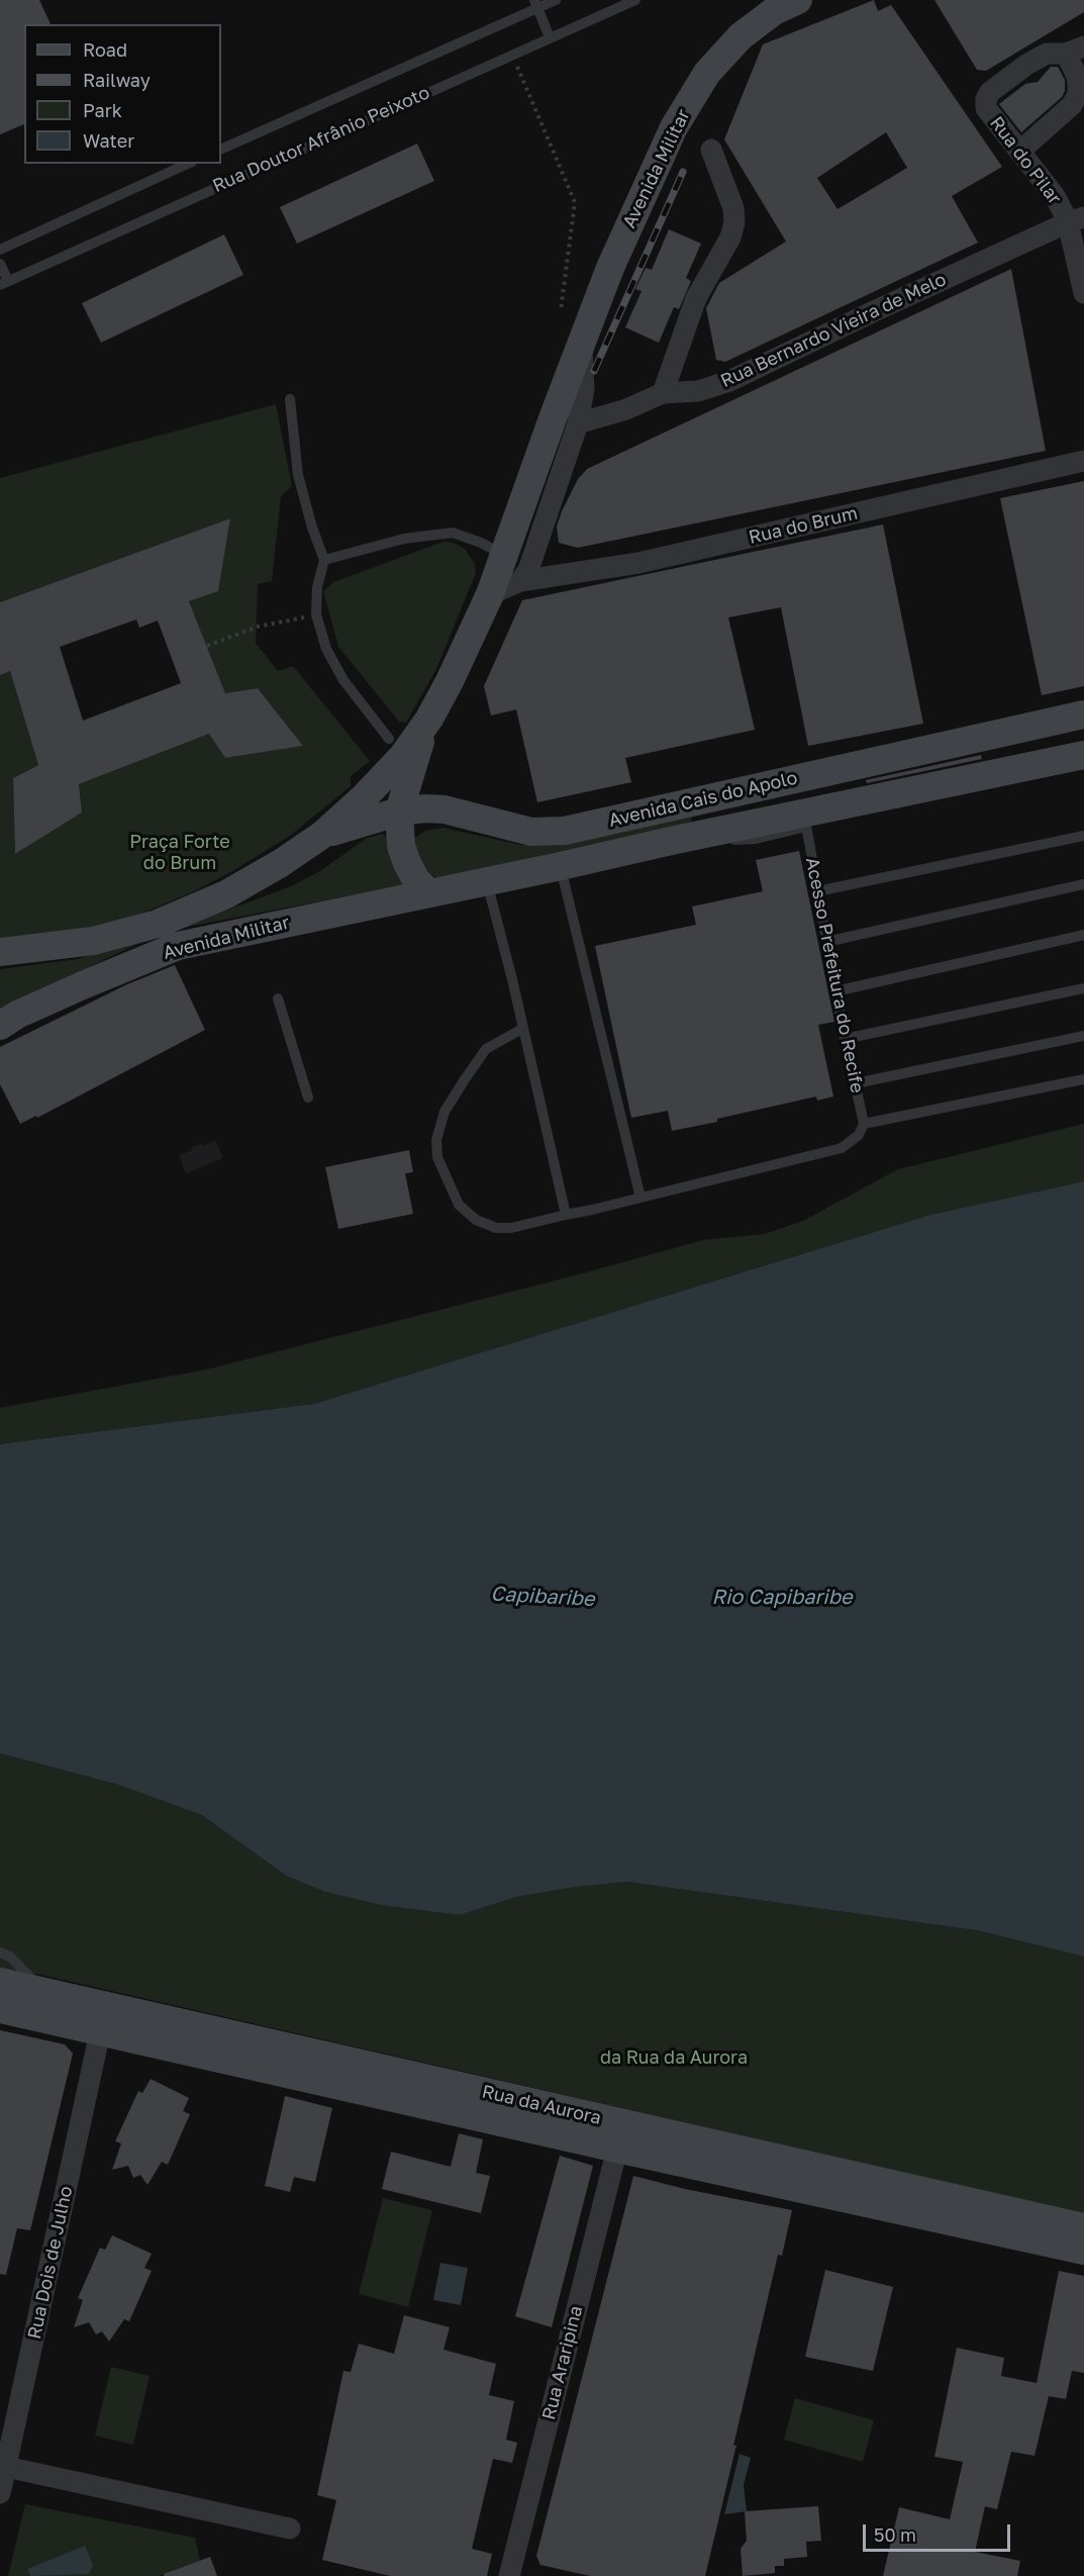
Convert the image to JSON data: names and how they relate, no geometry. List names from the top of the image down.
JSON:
{
  "streets": {
    "main road": ["Avenida Militar", "Avenida Cais do Apolo", "Rua da Aurora"],
    "street": [
      "Rua do Pilar",
      "Rua Bernardo Vieira de Melo",
      "Rua do Brum",
      "Rua Dois de Julho",
      "Rua Araripina"
    ],
    "lane": ["Rua Doutor Afrânio Peixoto", "Acesso Prefeitura do Recife"]
  },
  "crossings": [
    ["Rua do Pilar", "Rua Bernardo Vieira de Melo"],
    ["Avenida Militar", "Rua Bernardo Vieira de Melo"],
    ["Avenida Militar", "Rua do Brum"],
    ["Avenida Militar", "Avenida Cais do Apolo"],
    ["Avenida Cais do Apolo", "Acesso Prefeitura do Recife"],
    ["Rua da Aurora", "Rua Dois de Julho"],
    ["Rua da Aurora", "Rua Araripina"]
  ],
  "water": ["Capibaribe", "Rio Capibaribe"],
  "parks": ["Praça Forte do Brum", "da Rua da Aurora"],
  "legend": [
    "Road",
    "Railway",
    "Park",
    "Water"
  ],
  "scale_bar": "50 m"
}
